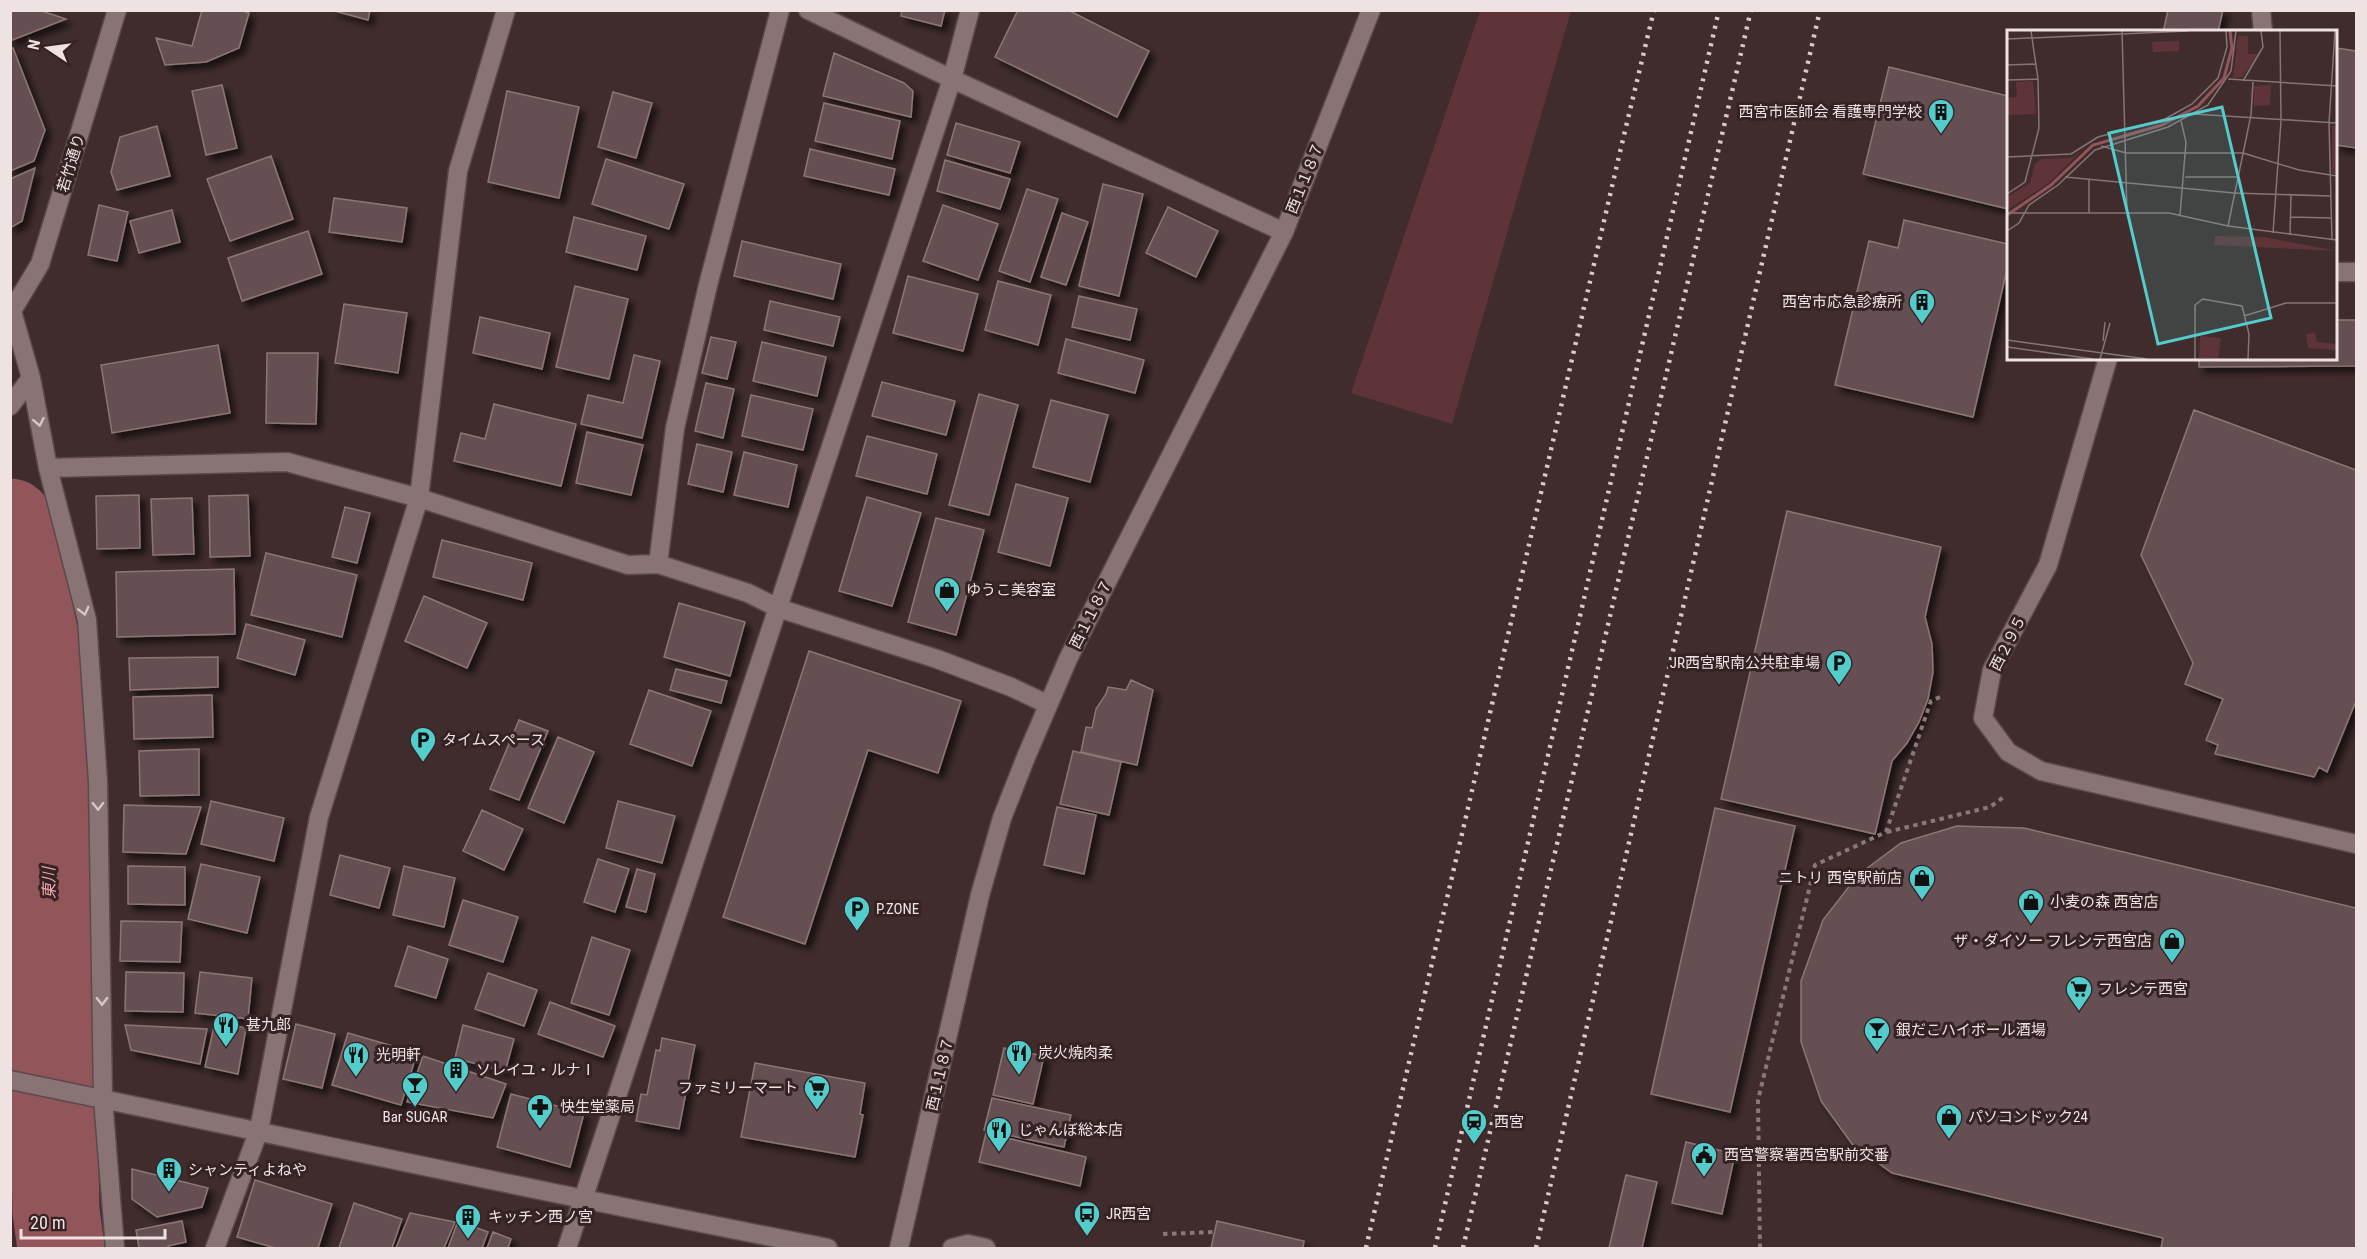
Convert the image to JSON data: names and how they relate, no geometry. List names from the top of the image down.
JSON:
{
  "streets": {
    "street": ["若竹通り", "西１１８７", "西２９５"]
  },
  "water": ["東川"],
  "places": {
    "building": [
      "西宮市医師会 看護専門学校",
      "西宮市応急診療所",
      "ソレイユ・ルナⅠ",
      "シャンティよねや",
      "キッチン西ノ宮"
    ],
    "shop": [
      "ゆうこ美容室",
      "ニトリ 西宮駅前店",
      "小麦の森 西宮店",
      "ザ・ダイソー フレンテ西宮店",
      "パソコンドック24"
    ],
    "parking": ["JR西宮駅南公共駐車場", "タイムスペース", "P.ZONE"],
    "supermarket": ["フレンテ西宮", "ファミリーマート"],
    "restaurant": [
      "甚九郎",
      "炭火焼肉柔",
      "光明軒",
      "じゃんぼ総本店"
    ],
    "bar": ["銀だこハイボール酒場", "Bar SUGAR"],
    "pharmacy": ["快生堂薬局"],
    "station": ["西宮"],
    "public building": ["西宮警察署西宮駅前交番"],
    "bus stop": ["JR西宮"]
  },
  "scale_bar": "20 m",
  "north": "left"
}
